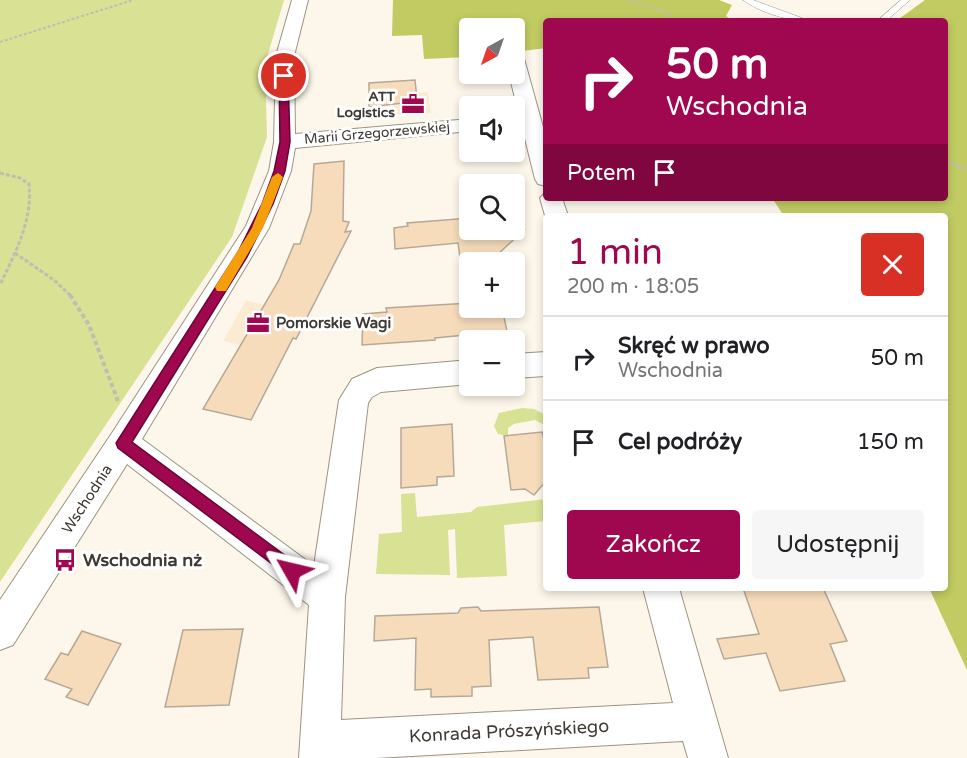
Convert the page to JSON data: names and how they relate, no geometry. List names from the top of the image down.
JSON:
{
  "streets": {
    "street": ["Marii Grzegorzewskiej", "Wschodnia", "Konrada Prószyńskiego"]
  },
  "crossings": [
    ["Marii Grzegorzewskiej", "Wschodnia"]
  ],
  "places": {
    "office": ["ATT Logistics", "Pomorskie Wagi"],
    "bus stop": ["Wschodnia nż"]
  },
  "north": "bottom left",
  "page": {
    "map_buttons": ["+", "−"],
    "turn": ["50 m", "Wschodnia"],
    "then": "Potem",
    "heading": ["1 min", "200 m · 18:05"],
    "list": [
      {
        "name": "Skręć w prawo",
        "note": "Wschodnia",
        "value": "50 m"
      },
      {
        "name": "Cel podróży",
        "value": "150 m"
      }
    ],
    "buttons": ["Zakończ", "Udostępnij"]
  }
}
